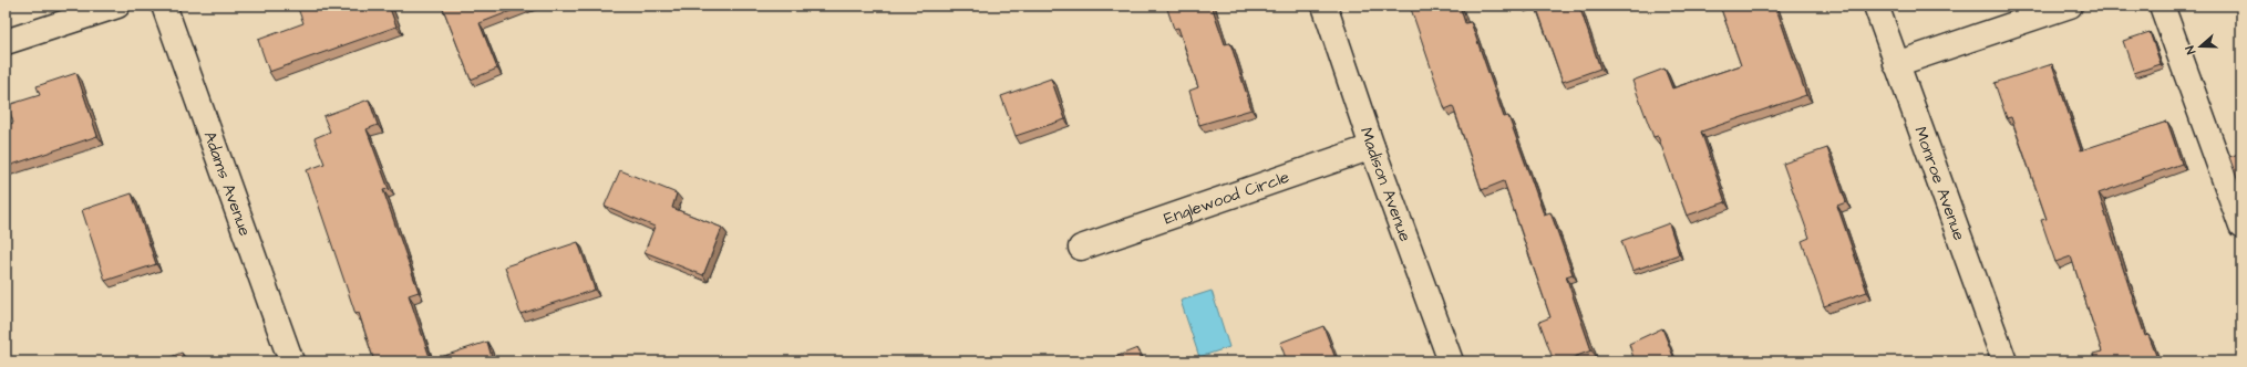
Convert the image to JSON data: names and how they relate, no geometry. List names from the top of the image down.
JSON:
{
  "streets": {
    "street": [
      "Adams Avenue",
      "Madison Avenue",
      "Monroe Avenue",
      "Englewood Circle"
    ]
  },
  "crossings": [
    ["Madison Avenue", "Englewood Circle"]
  ],
  "north": "left"
}
